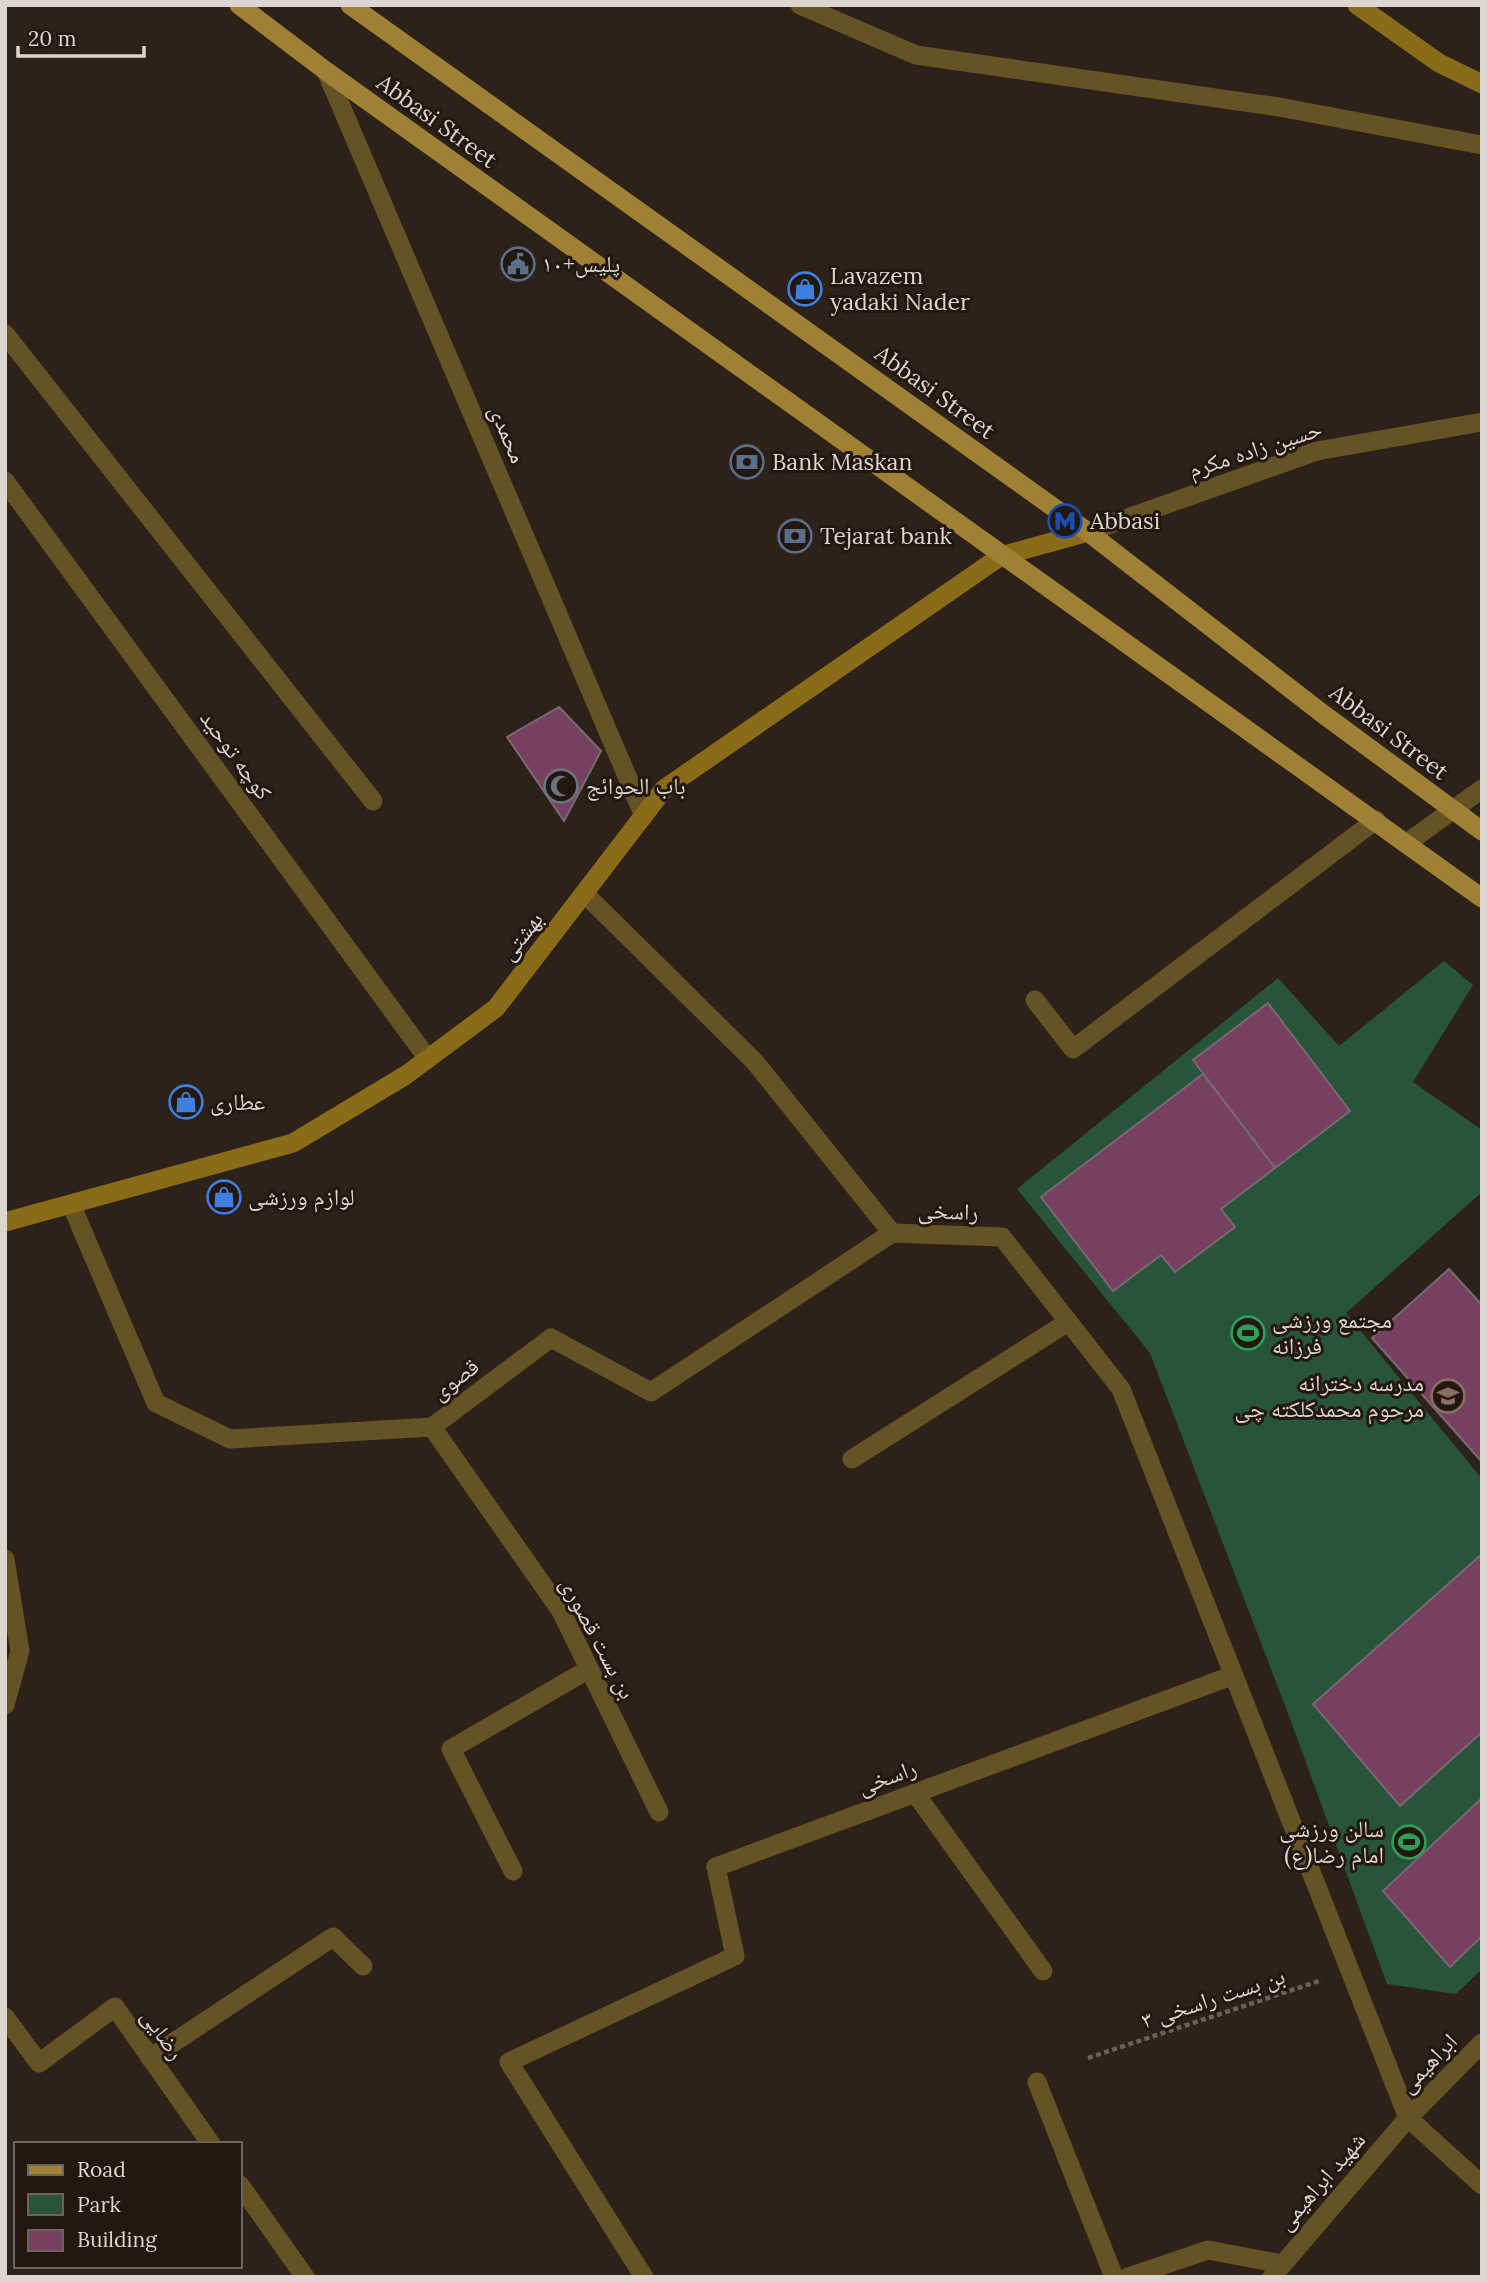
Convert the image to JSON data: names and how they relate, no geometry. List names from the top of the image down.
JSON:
{
  "streets": {
    "main road": ["Abbasi Street", "بهشتی"],
    "street": [
      "محمدی",
      "حسین زاده مکرم",
      "کوچه توحید",
      "راسخی",
      "قصوی",
      "بن بست قصوری",
      "رضایی",
      "ابراهیمی",
      "شهید ابراهیمی"
    ],
    "path": ["بن بست راسخی ۳"]
  },
  "crossings": [
    ["Abbasi Street", "محمدی"],
    ["Abbasi Street", "حسین زاده مکرم"],
    ["Abbasi Street", "بهشتی"],
    ["محمدی", "بهشتی"],
    ["حسین زاده مکرم", "بهشتی"],
    ["کوچه توحید", "بهشتی"],
    ["بهشتی", "راسخی"],
    ["بهشتی", "قصوی"],
    ["راسخی", "قصوی"],
    ["راسخی", "بن بست راسخی ۳"],
    ["راسخی", "ابراهیمی"],
    ["راسخی", "شهید ابراهیمی"],
    ["قصوی", "بن بست قصوری"],
    ["ابراهیمی", "شهید ابراهیمی"]
  ],
  "places": {
    "public building": ["پلیس+۱۰"],
    "shop": ["Lavazem yadaki Nader", "عطاری", "لوازم ورزشی"],
    "bank": ["Bank Maskan", "Tejarat bank"],
    "metro station": ["Abbasi"],
    "mosque": ["باب الحوائج"],
    "sports": ["مجتمع ورزشی فرزانه", "سالن ورزشی امام رضا(ع)"],
    "school or university": ["مدرسه دخترانه مرحوم محمدکلکته چی"]
  },
  "legend": ["Road", "Park", "Building"],
  "scale_bar": "20 m"
}
